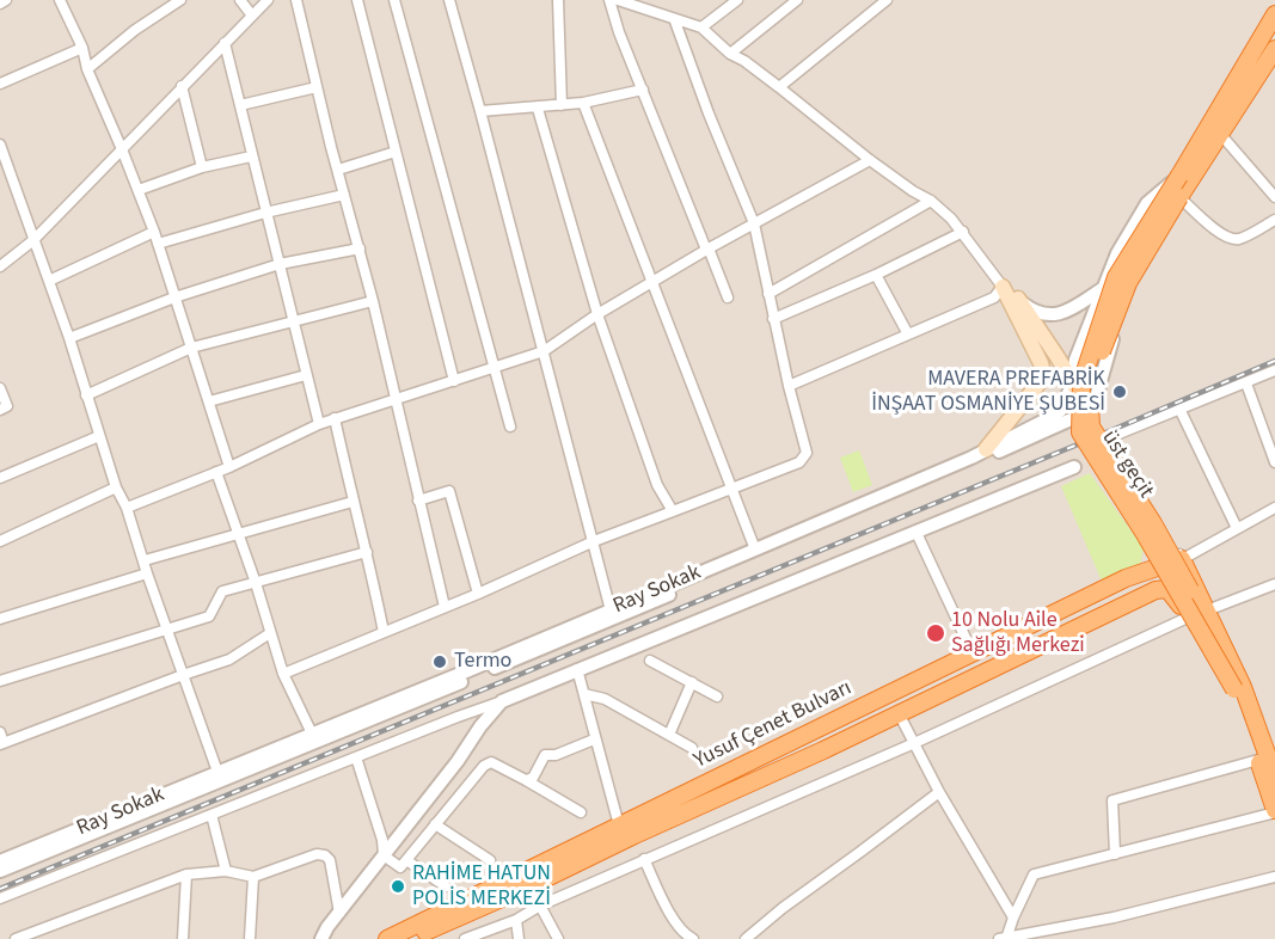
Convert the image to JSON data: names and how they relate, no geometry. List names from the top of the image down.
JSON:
{
  "streets": {
    "highway": ["üst geçit", "Yusuf Çenet Bulvarı"],
    "street": ["Ray Sokak"]
  },
  "crossings": [
    ["üst geçit", "Ray Sokak"]
  ],
  "places": [
    "MAVERA PREFABRİK İNŞAAT OSMANİYE ŞUBESİ",
    "10 Nolu Aile Sağlığı Merkezi",
    "Termo",
    "RAHİME HATUN POLİS MERKEZİ"
  ]
}
